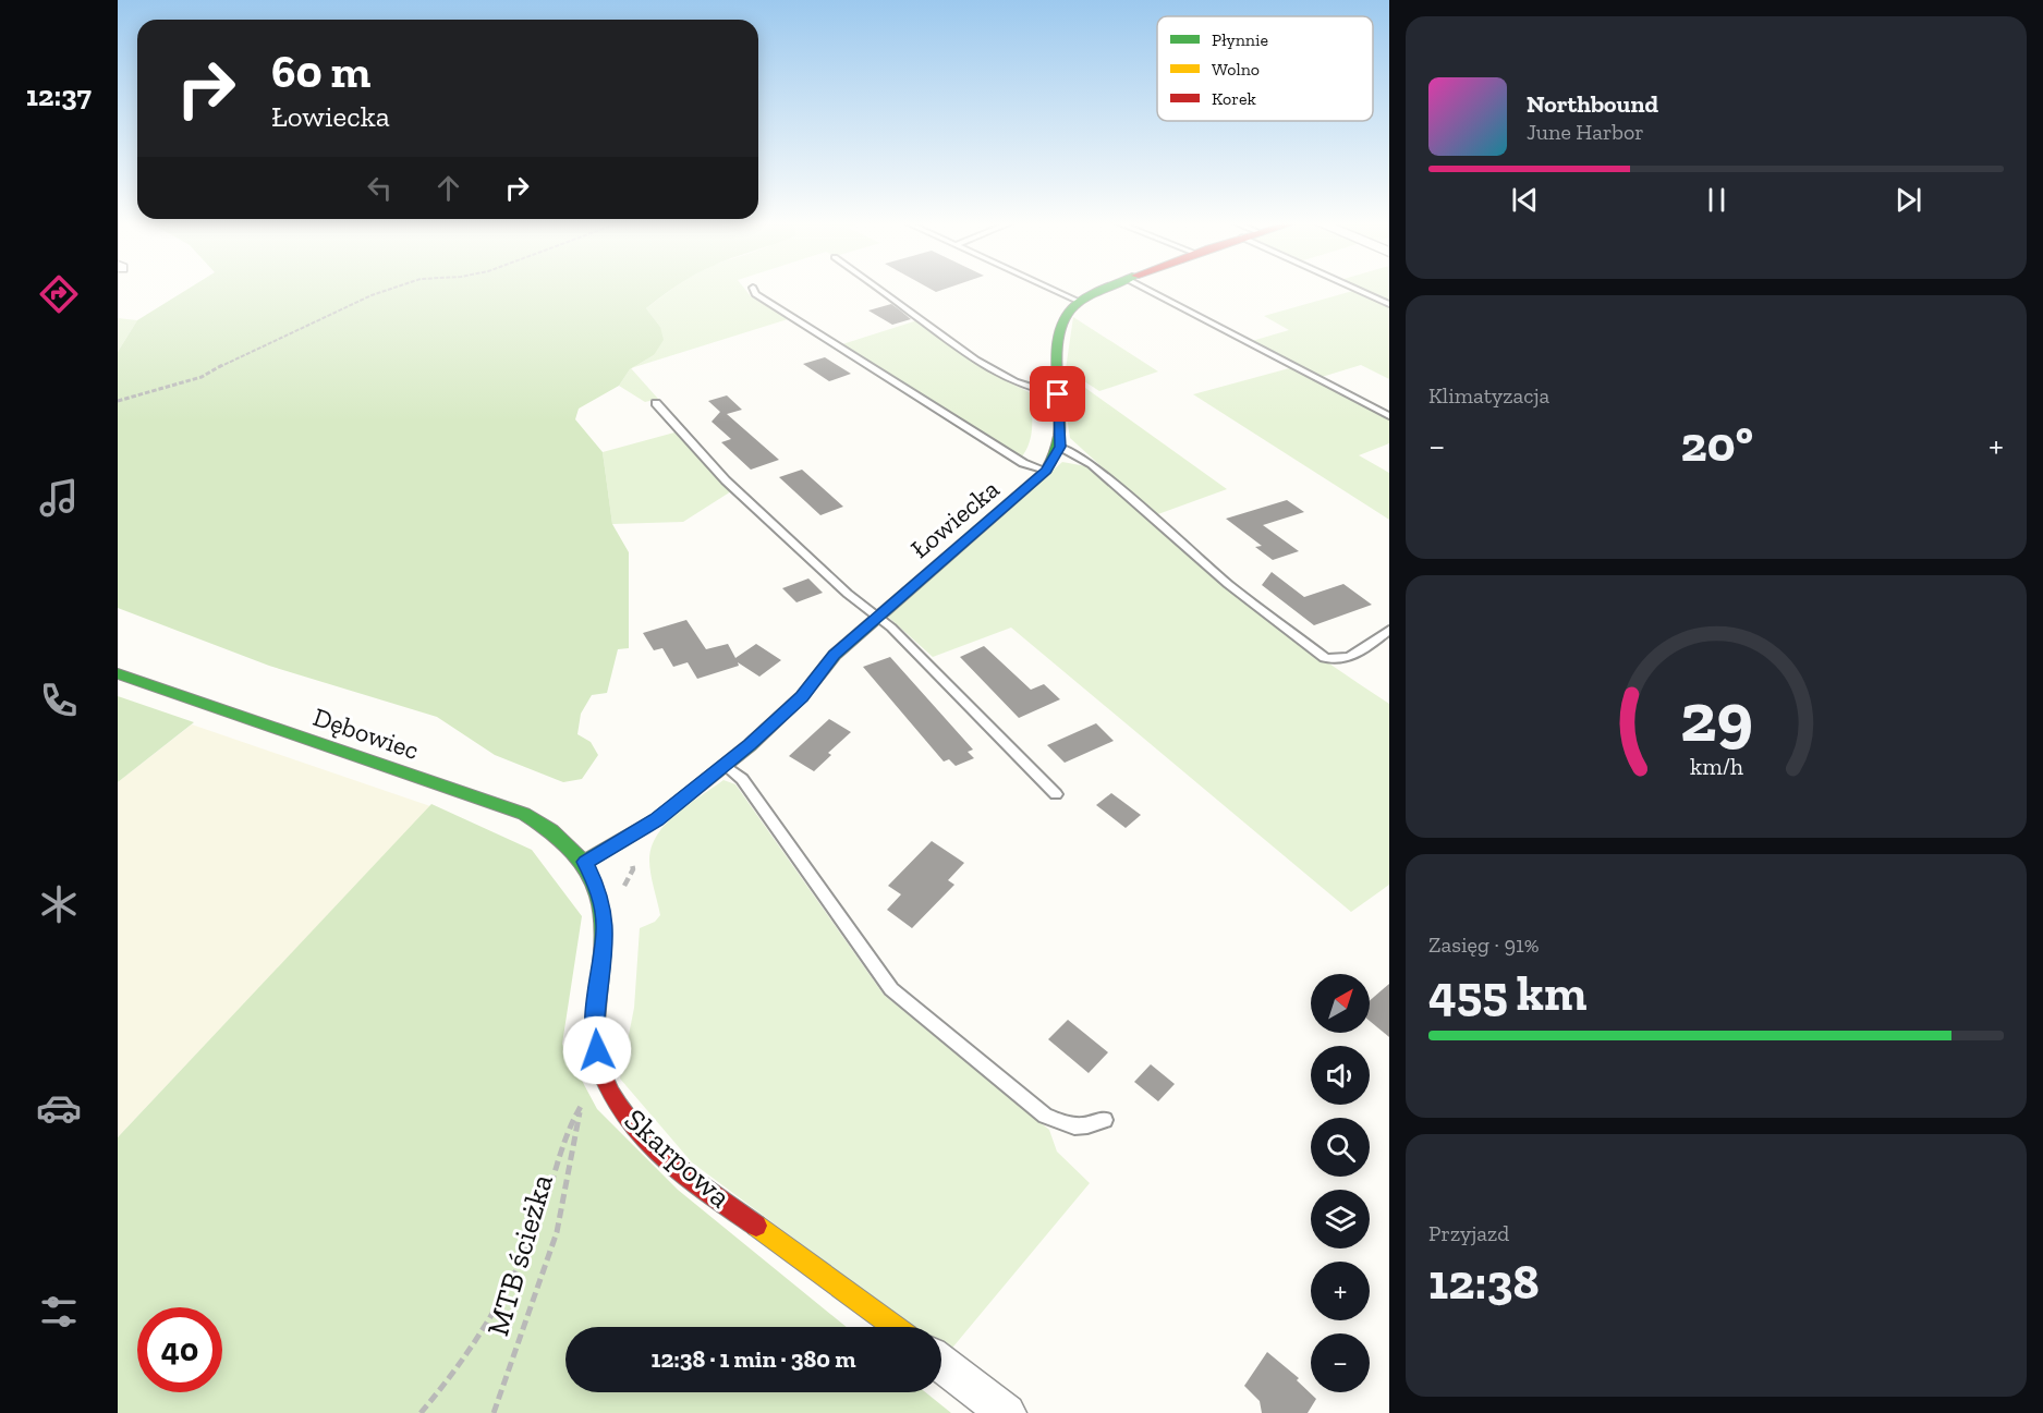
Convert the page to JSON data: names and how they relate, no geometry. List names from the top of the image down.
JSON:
{
  "streets": {
    "street": ["Łowiecka", "Dębowiec", "Skarpowa"],
    "path": ["MTB ścieżka"]
  },
  "crossings": [
    ["Łowiecka", "Dębowiec"],
    ["Łowiecka", "Skarpowa"],
    ["Dębowiec", "Skarpowa"]
  ],
  "legend": ["Płynnie", "Wolno", "Korek"],
  "north": "top right",
  "page": {
    "tabs": "12:37",
    "turn": ["60 m", "Łowiecka"],
    "song": ["Northbound", "June Harbor"],
    "tile": [
      "Klimatyzacja",
      ["Zasięg · 91%", "455 km"],
      ["Przyjazd", "12:38"]
    ],
    "heat": ["−", "20°", "+"],
    "map_buttons": ["+", "−"],
    "limit": "40",
    "trip": "12:38 · 1 min · 380 m",
    "gauge": ["29", "km/h"]
  }
}
